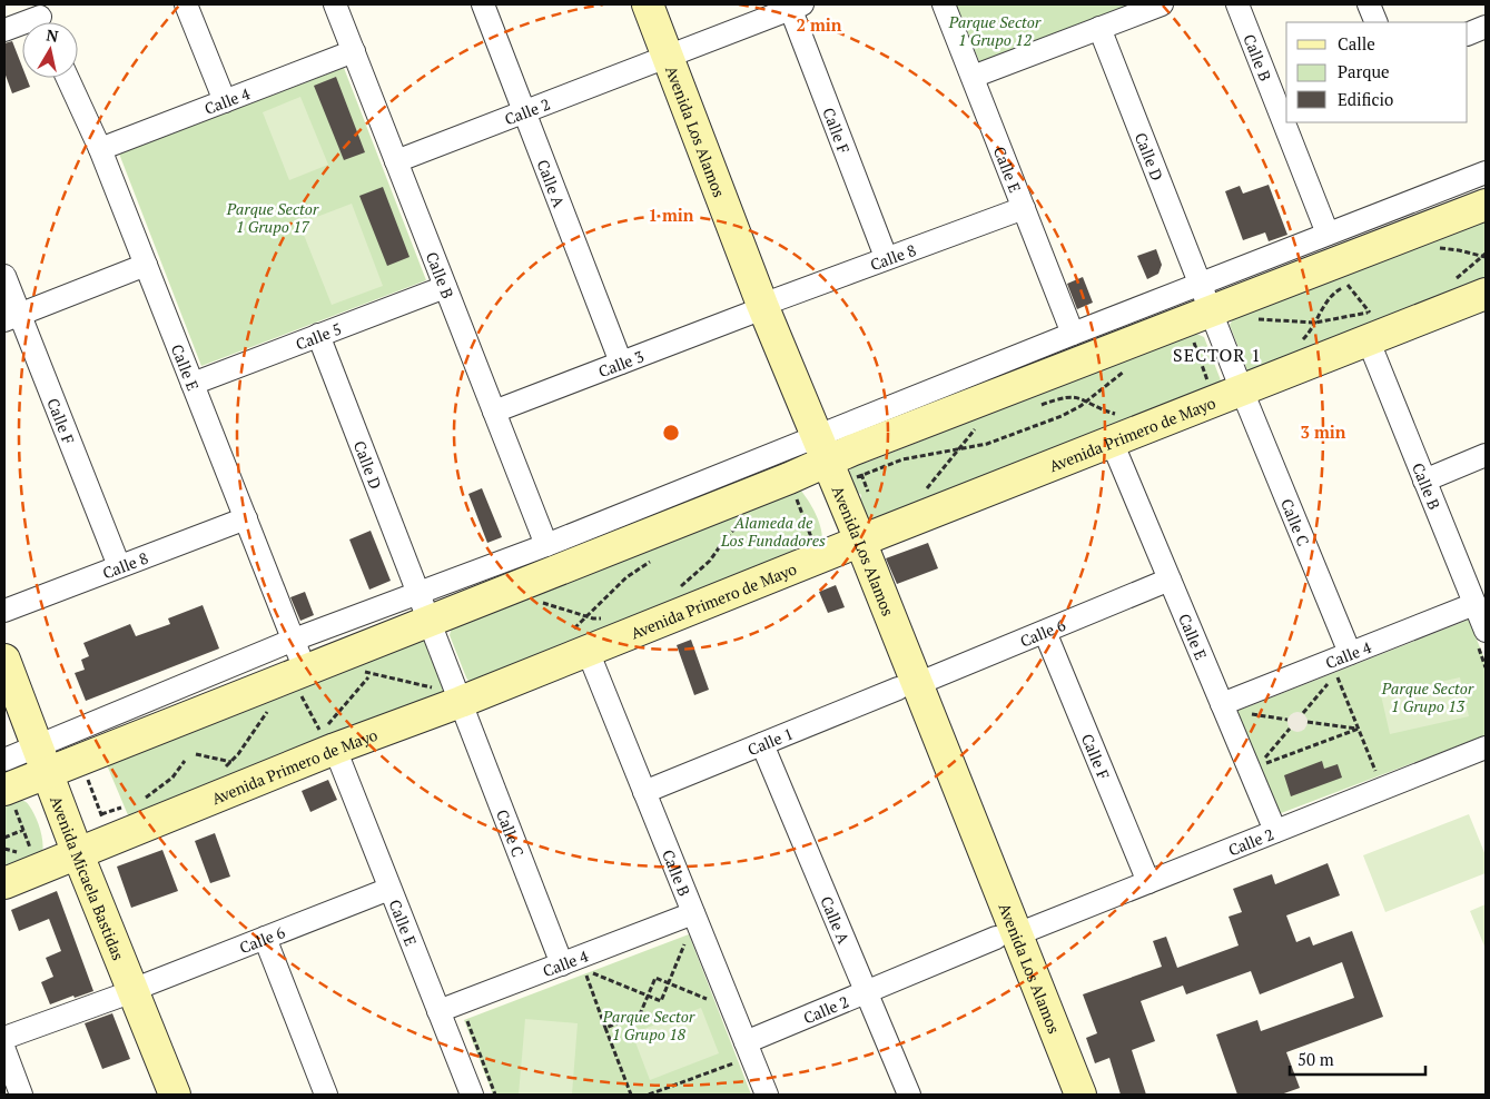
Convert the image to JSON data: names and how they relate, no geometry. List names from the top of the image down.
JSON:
{
  "streets": {
    "main road": ["Avenida Los Alamos", "Avenida Primero de Mayo", "Avenida Micaela Bastidas"],
    "street": [
      "Calle B",
      "Calle 4",
      "Calle 2",
      "Calle F",
      "Calle D",
      "Calle E",
      "Calle A",
      "Calle 8",
      "Calle 5",
      "Calle 3",
      "Calle C",
      "Calle 6",
      "Calle 1"
    ]
  },
  "crossings": [
    ["Calle B", "Calle 4"],
    ["Calle B", "Calle 2"],
    ["Calle B", "Calle 5"],
    ["Calle B", "Calle 3"],
    ["Calle B", "Avenida Primero de Mayo"],
    ["Calle B", "Calle 1"],
    ["Calle 4", "Calle E"],
    ["Calle 4", "Calle C"],
    ["Calle 2", "Calle F"],
    ["Calle 2", "Avenida Los Alamos"],
    ["Calle 2", "Calle E"],
    ["Calle 2", "Calle A"],
    ["Calle F", "Calle 8"],
    ["Calle F", "Calle 6"],
    ["Avenida Los Alamos", "Calle 8"],
    ["Avenida Los Alamos", "Calle 3"],
    ["Avenida Los Alamos", "Avenida Primero de Mayo"],
    ["Avenida Los Alamos", "Calle 6"],
    ["Avenida Los Alamos", "Calle 1"],
    ["Calle D", "Calle 5"],
    ["Calle D", "Calle C"],
    ["Calle E", "Calle 8"],
    ["Calle E", "Calle 5"],
    ["Calle E", "Avenida Primero de Mayo"],
    ["Calle E", "Calle 6"],
    ["Calle A", "Calle 3"],
    ["Calle A", "Calle 1"],
    ["Calle 8", "Calle 3"],
    ["Avenida Primero de Mayo", "Calle C"],
    ["Avenida Primero de Mayo", "Avenida Micaela Bastidas"],
    ["Calle 6", "Calle 1"],
    ["Calle 6", "Avenida Micaela Bastidas"]
  ],
  "districts": ["SECTOR 1"],
  "parks": [
    "Parque Sector 1 Grupo 12",
    "Parque Sector 1 Grupo 17",
    "Alameda de Los Fundadores",
    "Parque Sector 1 Grupo 13",
    "Parque Sector 1 Grupo 18"
  ],
  "legend": ["Calle", "Parque", "Edificio"],
  "scale_bar": "50 m",
  "north": "top",
  "rings": ["2 min", "1 min", "3 min"]
}
